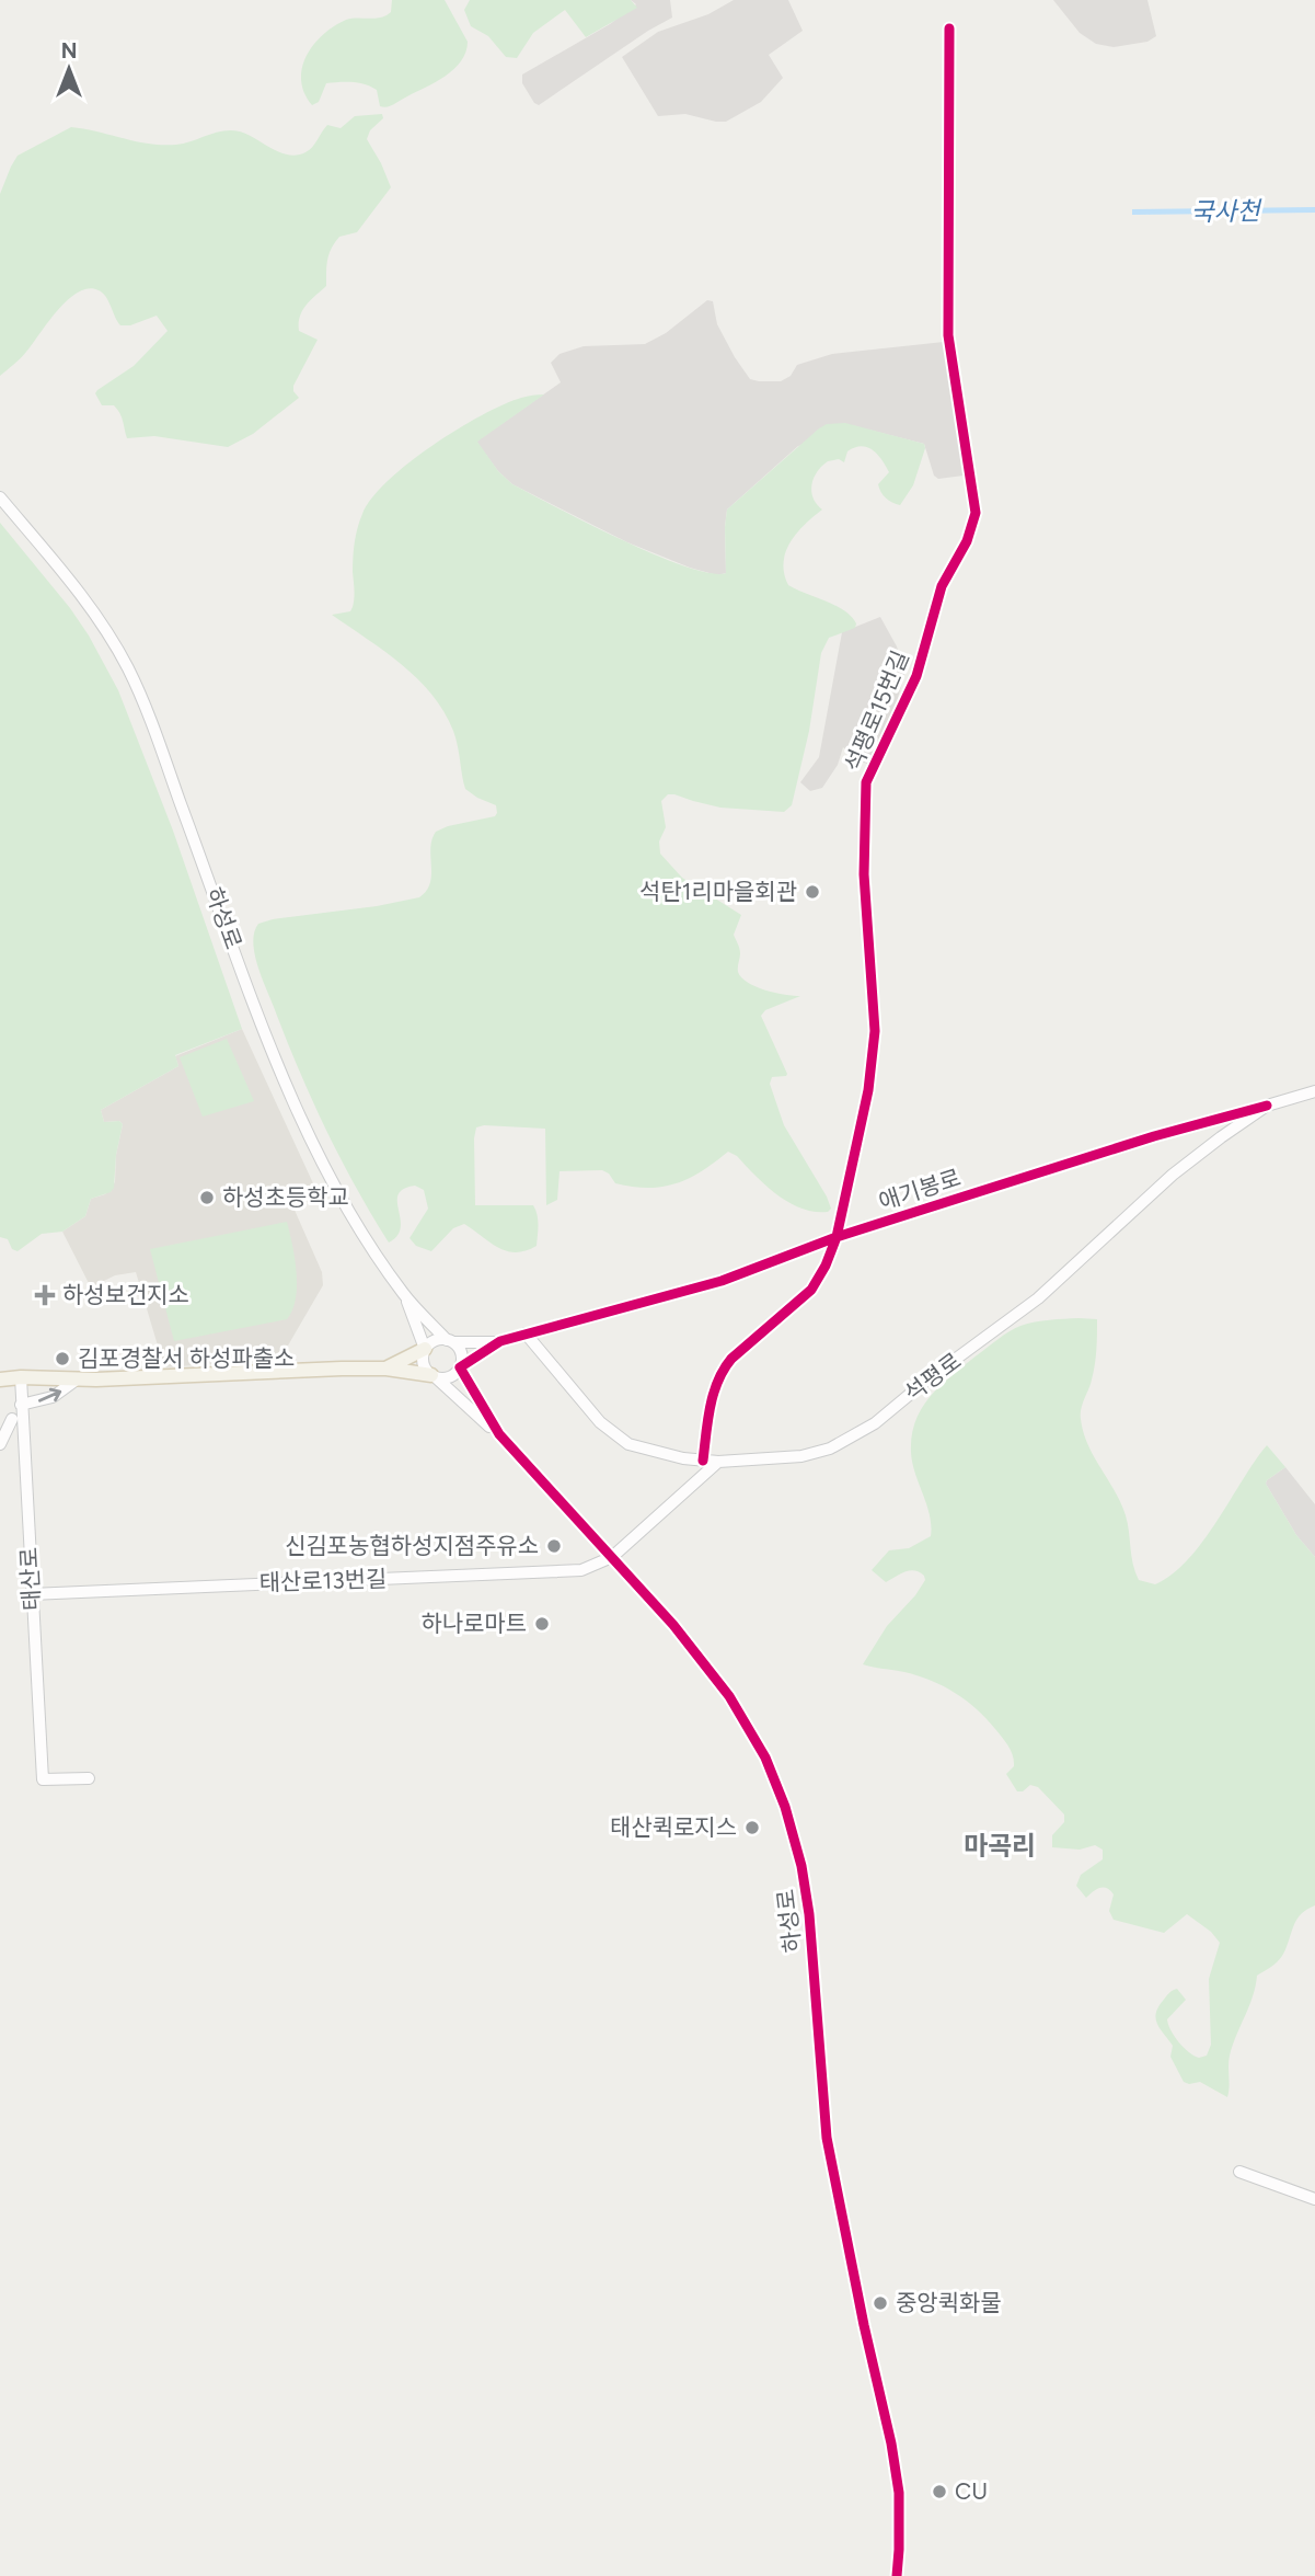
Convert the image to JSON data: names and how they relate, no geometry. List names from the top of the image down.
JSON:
{
  "streets": {
    "street": [
      "석평로15번길",
      "하성로",
      "애기봉로",
      "석평로",
      "태산로",
      "태산로13번길"
    ]
  },
  "crossings": [
    ["석평로15번길", "애기봉로"],
    ["석평로15번길", "석평로"],
    ["하성로", "애기봉로"],
    ["하성로", "태산로13번길"],
    ["애기봉로", "석평로"],
    ["태산로", "태산로13번길"]
  ],
  "districts": ["마곡리"],
  "water": ["국사천"],
  "places": {
    "other": [
      "석탄1리마을회관",
      "하성초등학교",
      "김포경찰서 하성파출소",
      "신김포농협하성지점주유소",
      "하나로마트",
      "태산퀵로지스",
      "중앙퀵화물",
      "CU"
    ],
    "health": ["하성보건지소"]
  },
  "north": "top"
}
